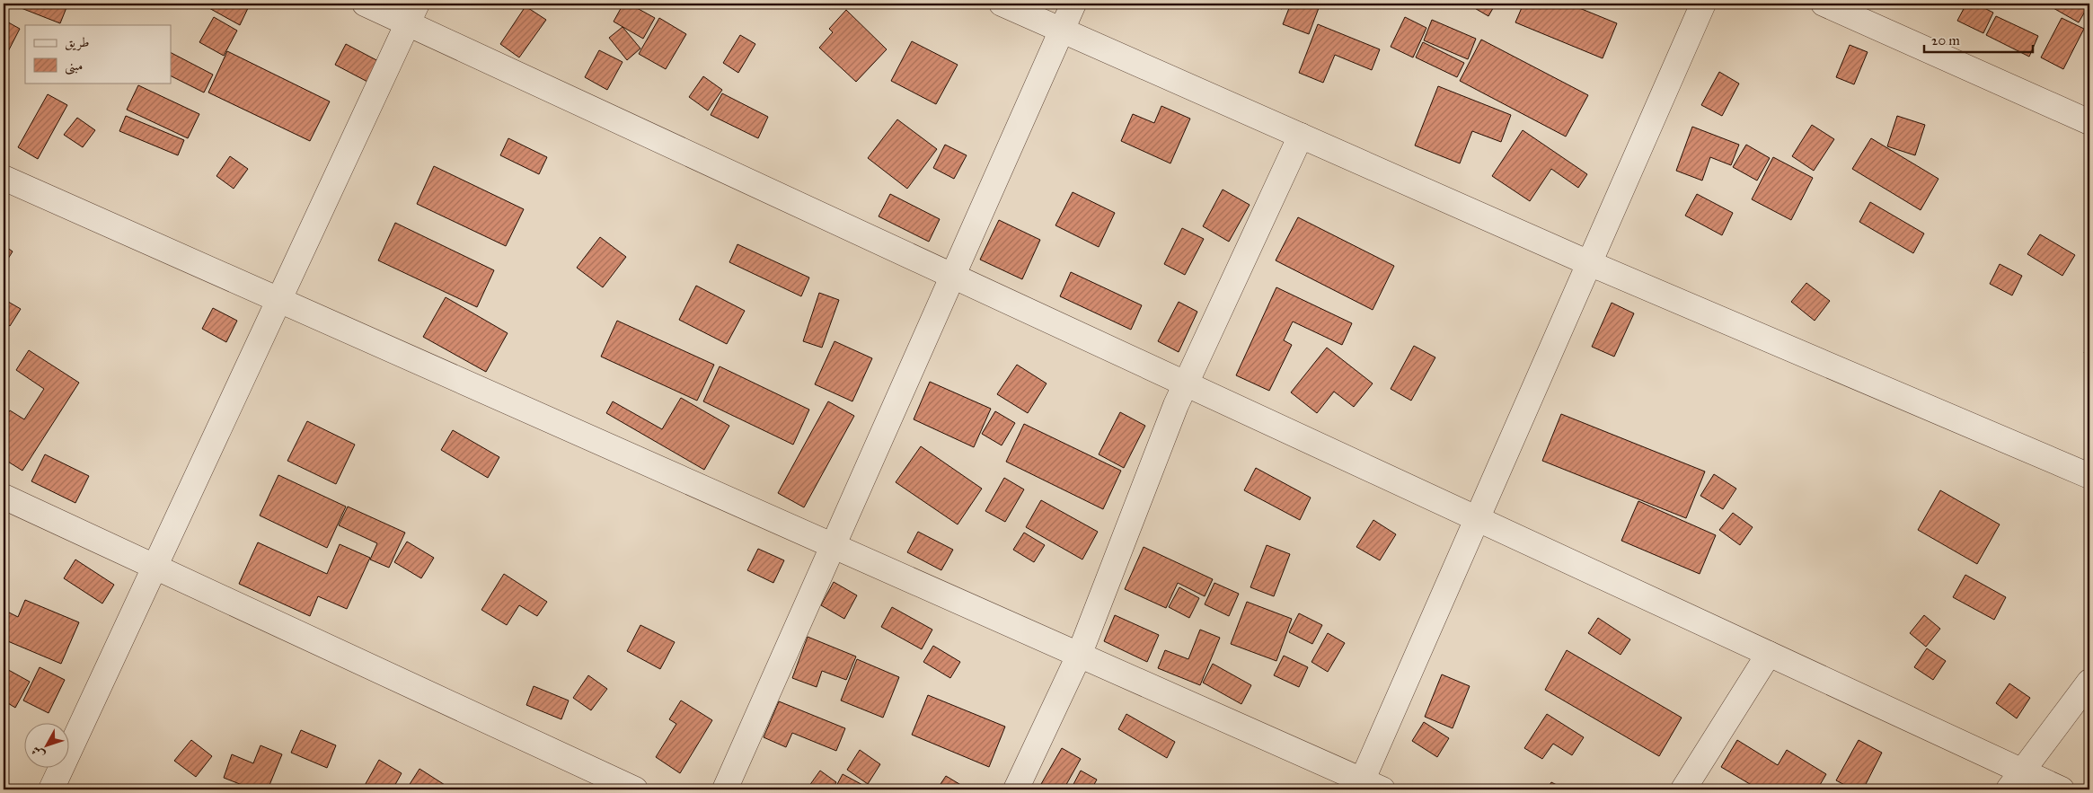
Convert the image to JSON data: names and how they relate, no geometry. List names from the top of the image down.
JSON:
{
  "legend": ["طريق", "مبنى"],
  "scale_bar": "20 m",
  "north": "bottom left"
}
